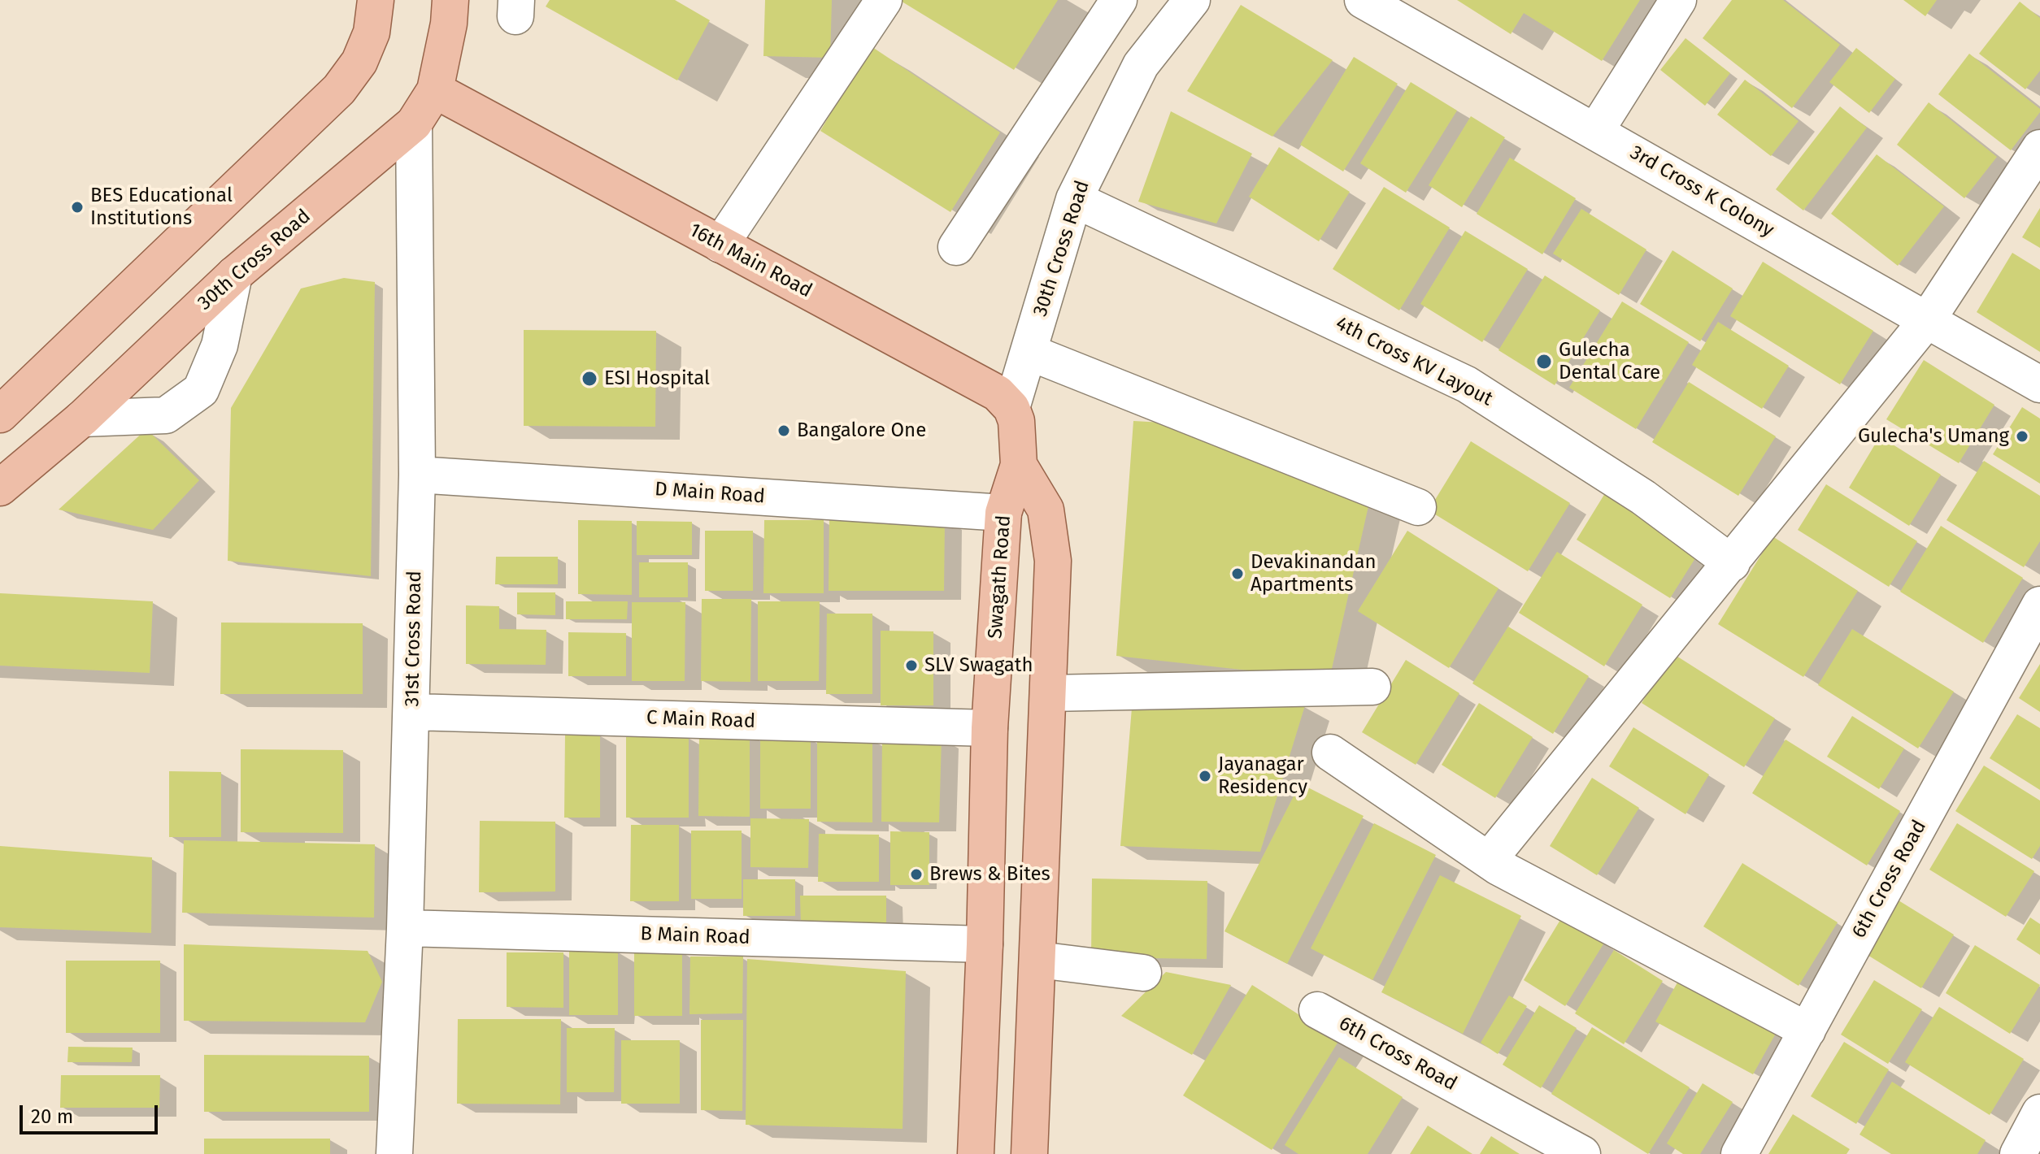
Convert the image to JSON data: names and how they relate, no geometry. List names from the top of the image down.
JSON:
{
  "streets": {
    "main road": ["30th Cross Road", "16th Main Road", "Swagath Road"],
    "street": [
      "3rd Cross K Colony",
      "4th Cross KV Layout",
      "D Main Road",
      "31st Cross Road",
      "C Main Road",
      "6th Cross Road",
      "B Main Road"
    ]
  },
  "crossings": [
    ["30th Cross Road", "16th Main Road"],
    ["30th Cross Road", "4th Cross KV Layout"],
    ["30th Cross Road", "31st Cross Road"],
    ["D Main Road", "Swagath Road"],
    ["D Main Road", "31st Cross Road"],
    ["Swagath Road", "C Main Road"],
    ["Swagath Road", "B Main Road"],
    ["31st Cross Road", "C Main Road"],
    ["31st Cross Road", "B Main Road"]
  ],
  "places": [
    "BES Educational Institutions",
    "Gulecha Dental Care",
    "ESI Hospital",
    "Bangalore One",
    "Gulecha's Umang",
    "Devakinandan Apartments",
    "SLV Swagath",
    "Jayanagar Residency",
    "Brews & Bites"
  ],
  "scale_bar": "20 m"
}
